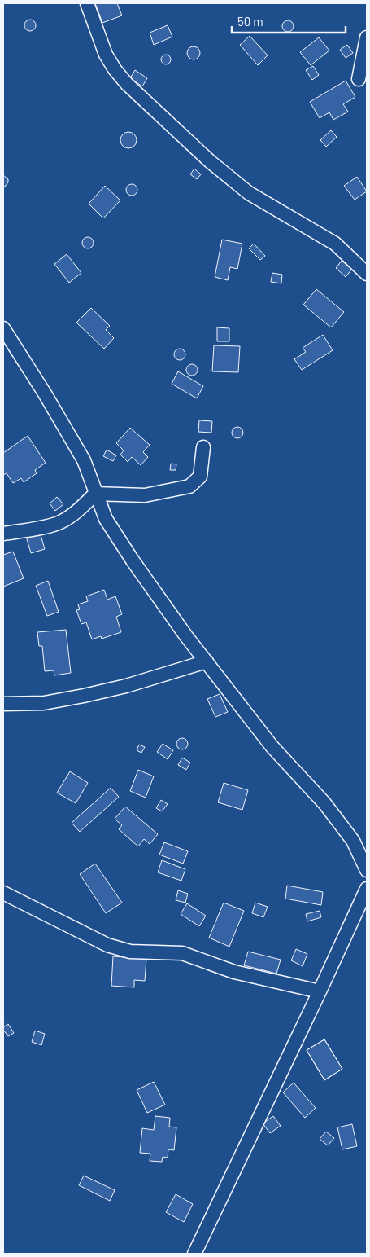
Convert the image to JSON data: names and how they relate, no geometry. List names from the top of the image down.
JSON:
{
  "scale_bar": "50 m"
}
